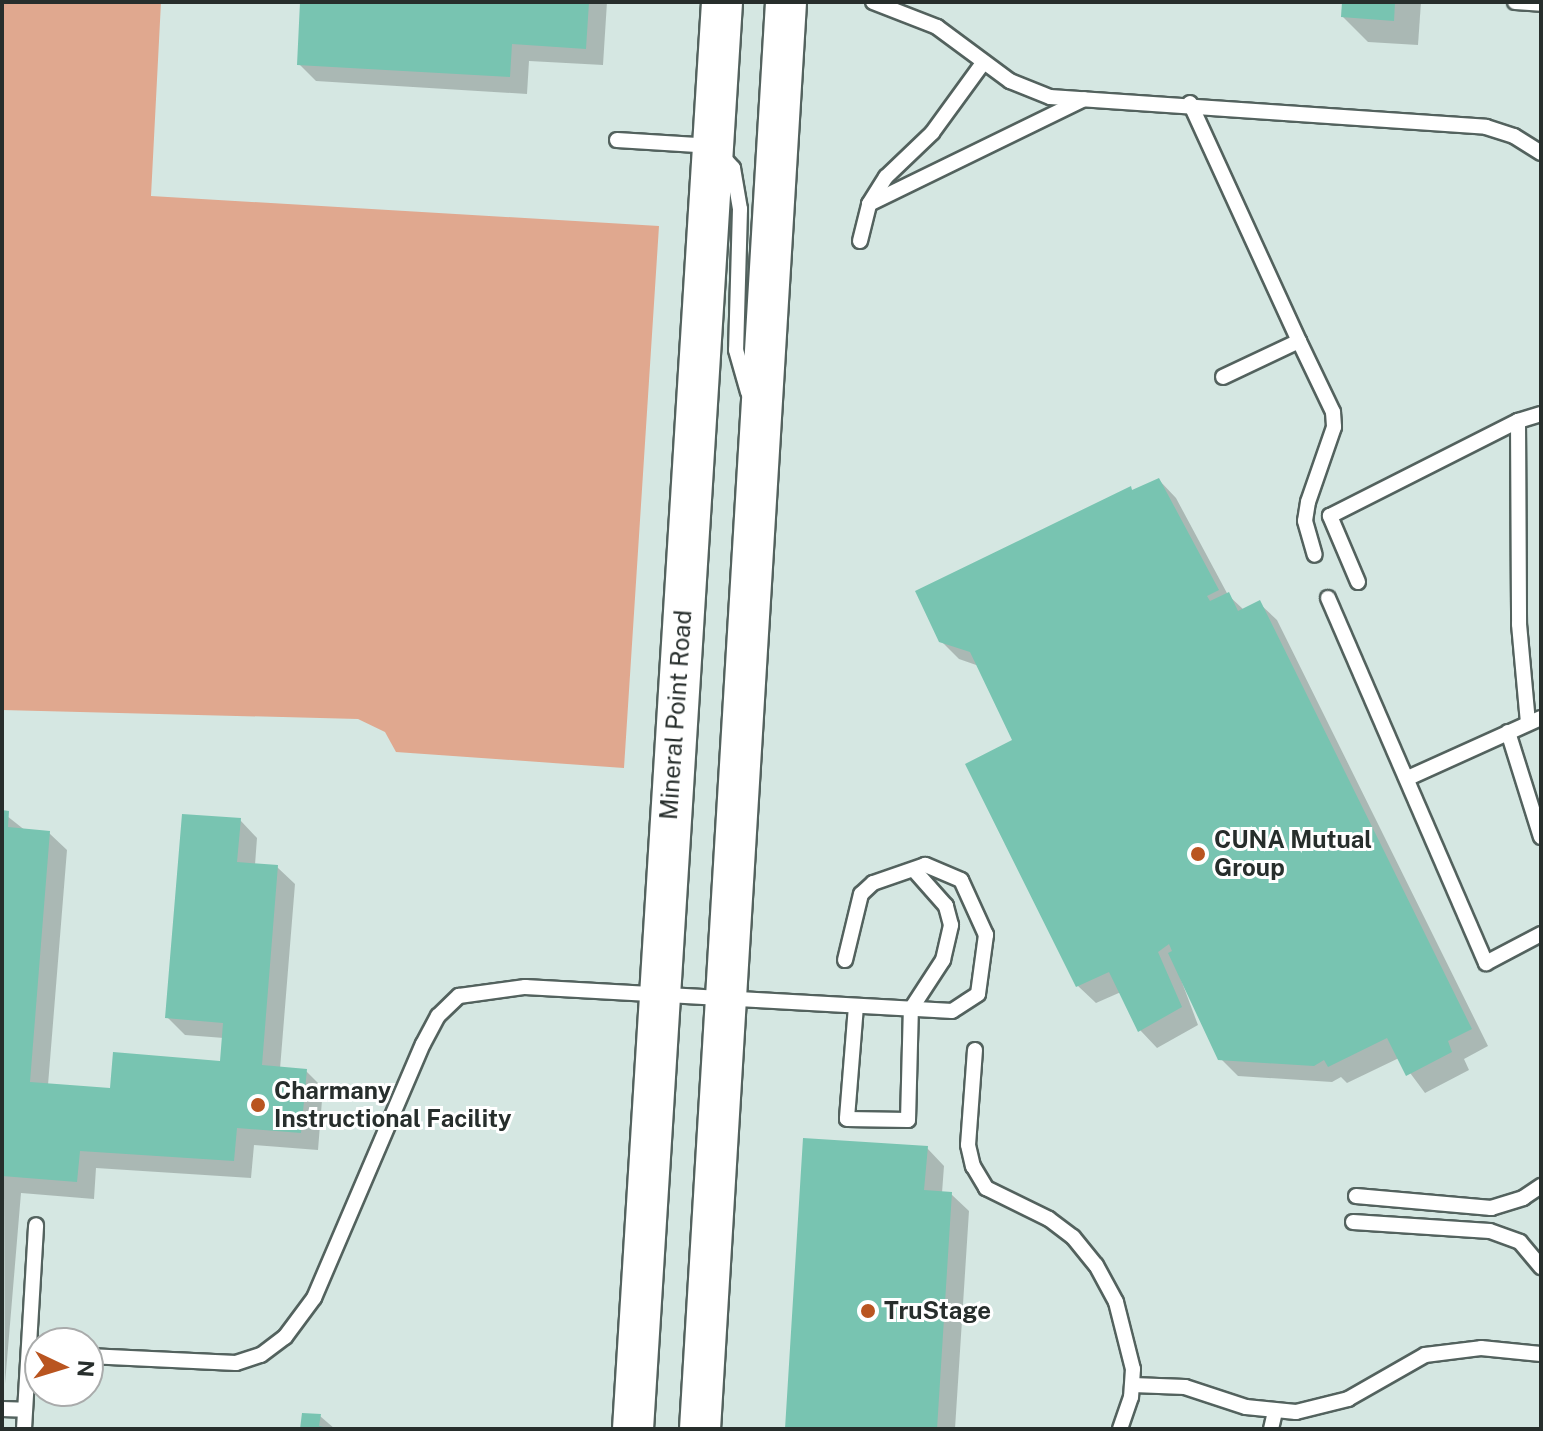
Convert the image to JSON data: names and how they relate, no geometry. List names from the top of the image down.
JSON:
{
  "streets": {
    "main road": ["Mineral Point Road"]
  },
  "places": ["CUNA Mutual Group", "Charmany Instructional Facility", "TruStage"],
  "north": "right"
}
